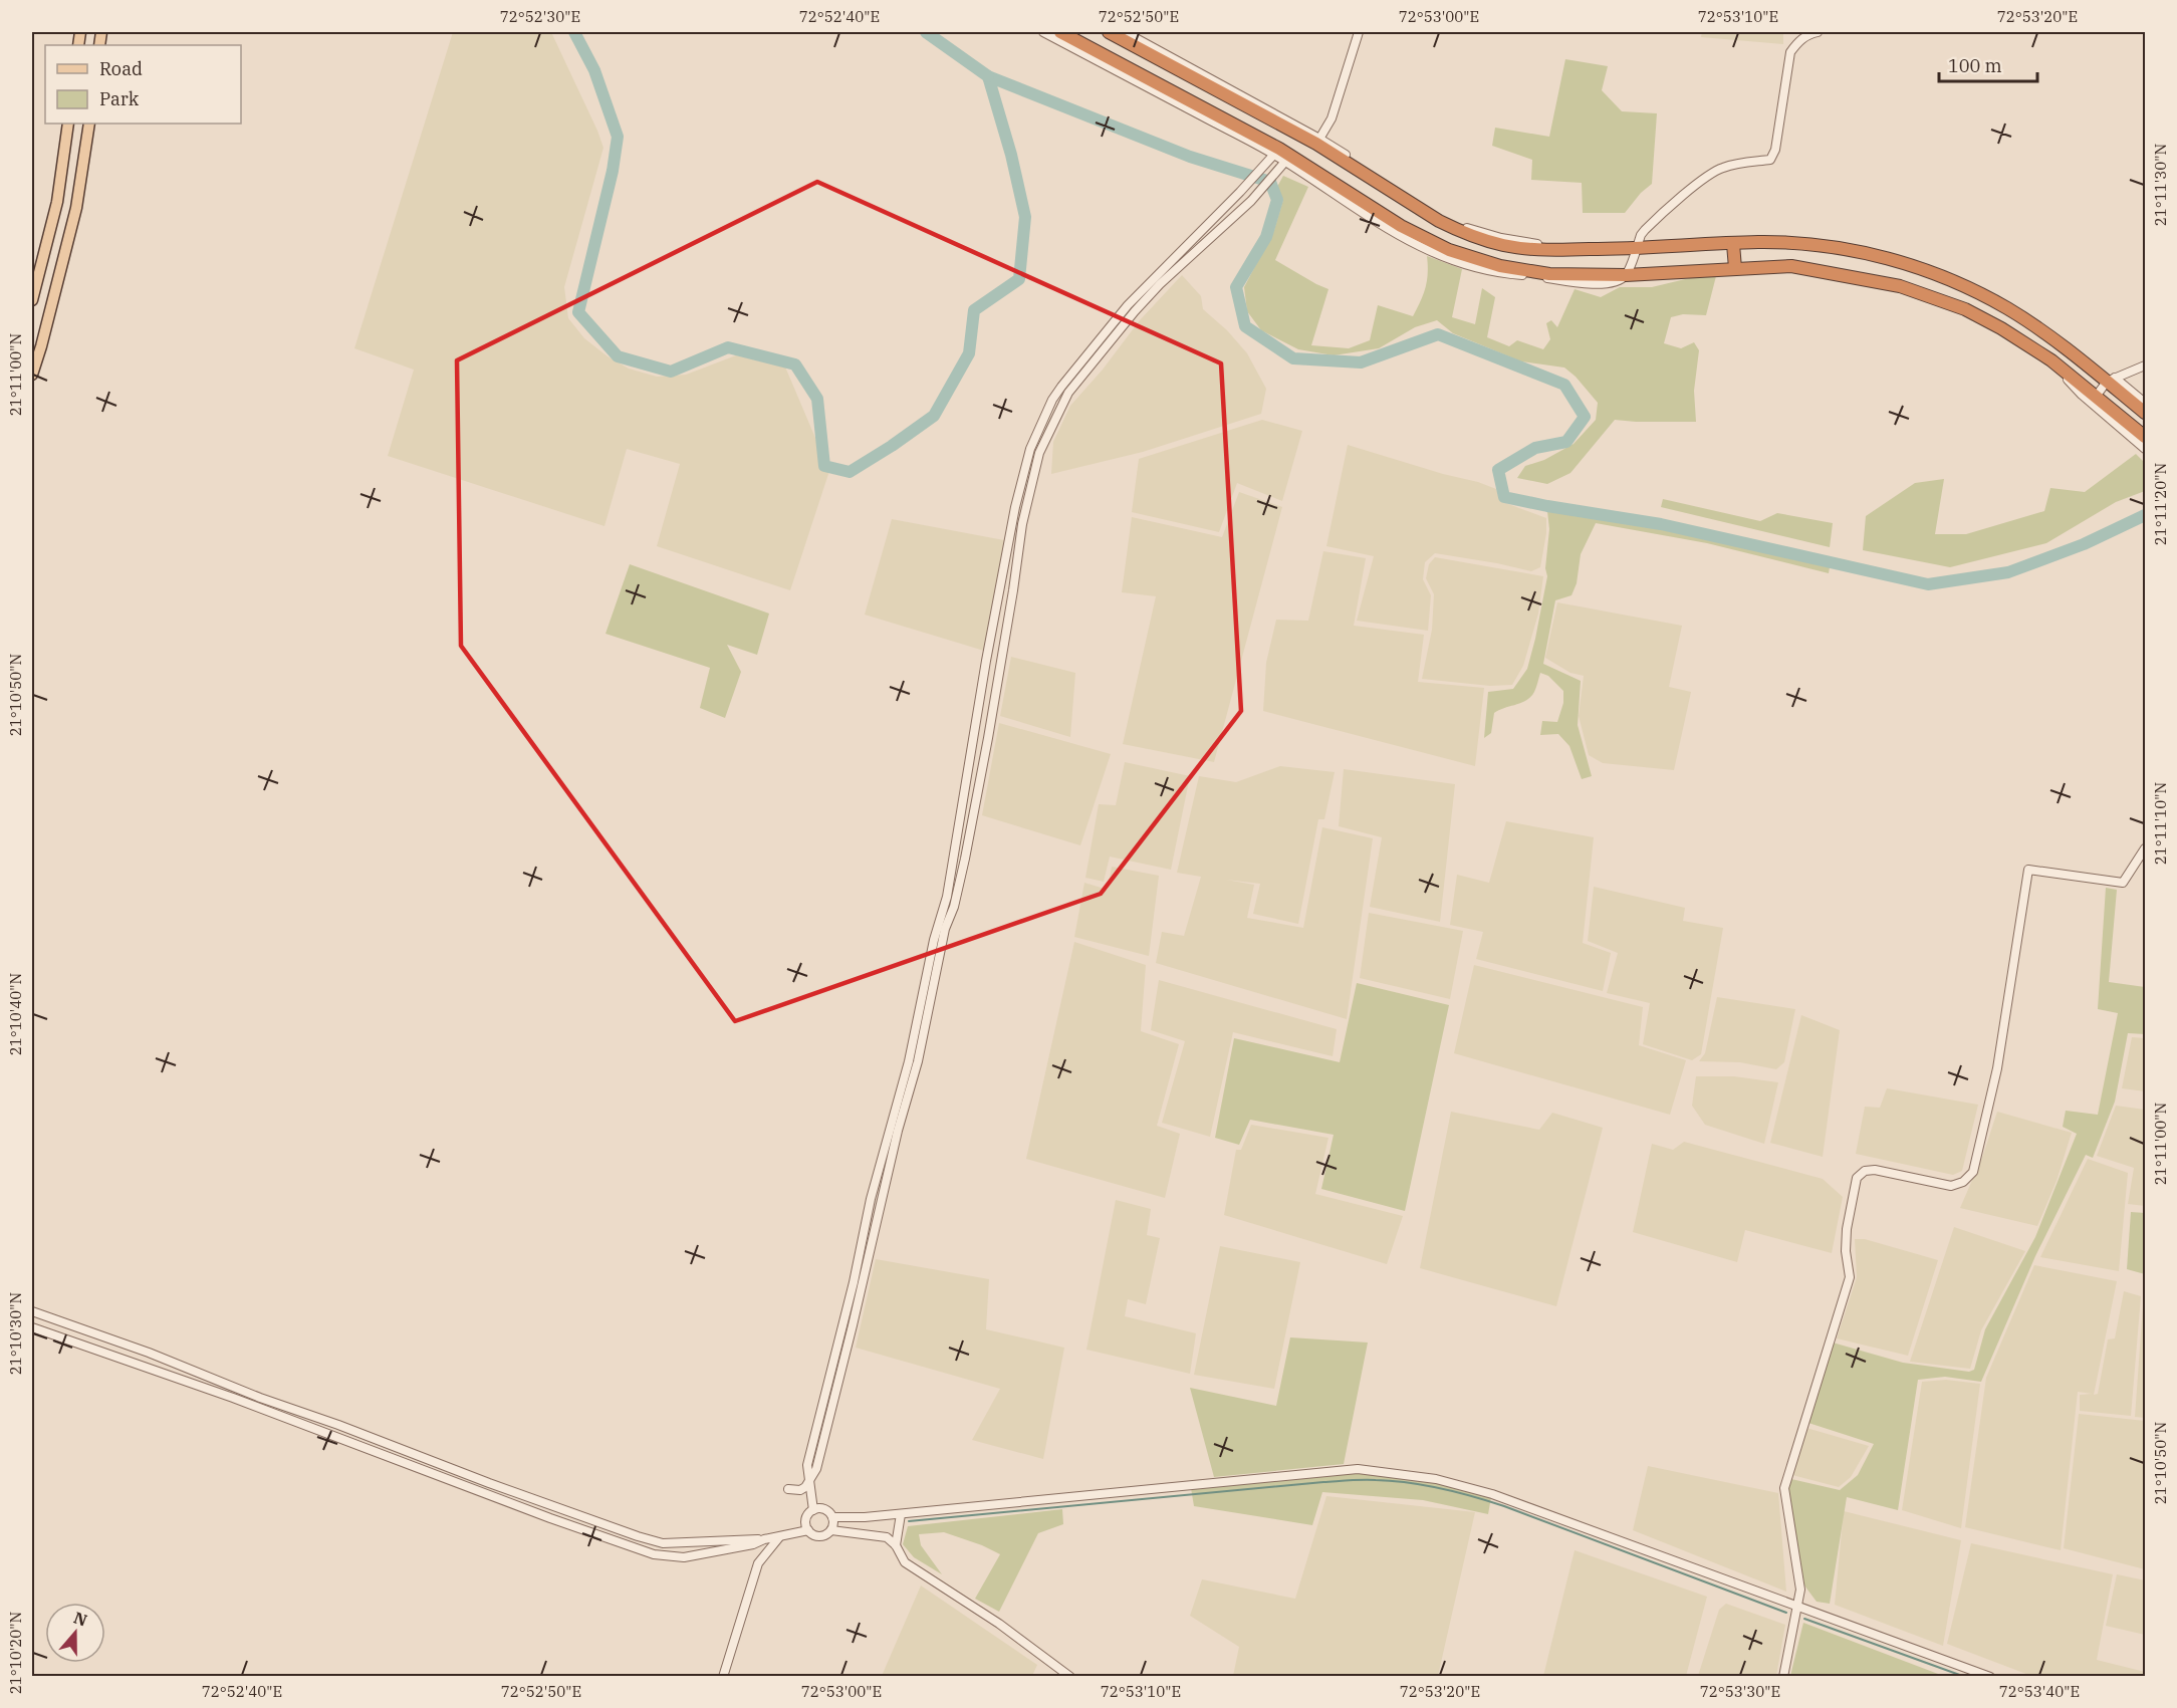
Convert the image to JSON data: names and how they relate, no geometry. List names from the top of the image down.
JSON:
{
  "legend": ["Road", "Park"],
  "scale_bar": "100 m",
  "north": "top",
  "coordinates": [
    "72°52'30\"E",
    "72°52'40\"E",
    "72°52'50\"E",
    "72°53'00\"E",
    "72°53'10\"E",
    "72°53'20\"E",
    "21°11'30\"N",
    "21°11'00\"N",
    "21°11'20\"N",
    "21°10'50\"N",
    "21°11'10\"N",
    "21°10'40\"N",
    "21°10'30\"N",
    "21°10'20\"N",
    "72°53'30\"E",
    "72°53'40\"E"
  ]
}
